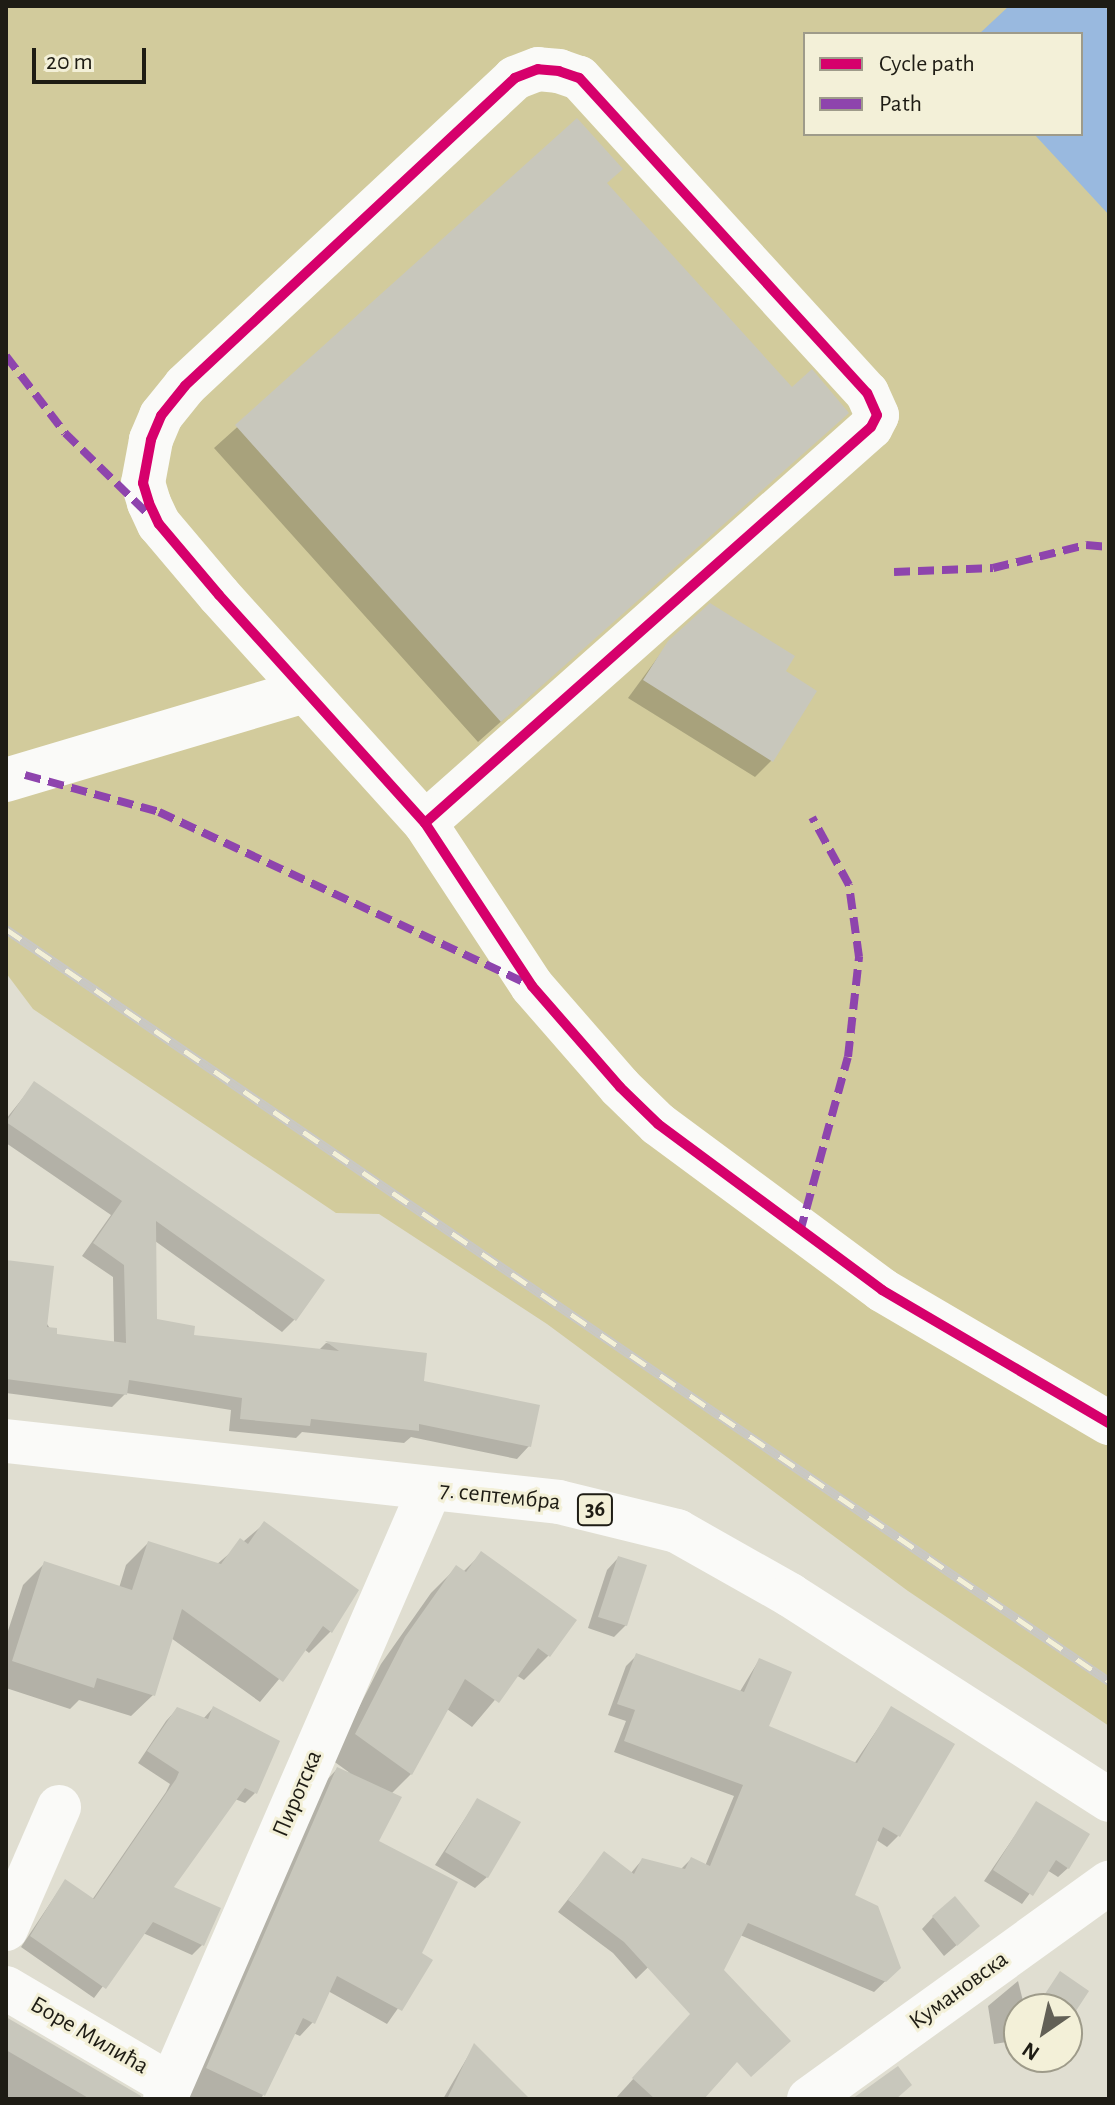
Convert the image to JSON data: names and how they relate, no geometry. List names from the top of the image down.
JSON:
{
  "streets": {
    "street": [
      "7. септембра",
      "36",
      "Пиротска",
      "Кумановска",
      "Боре Милића"
    ]
  },
  "crossings": [
    ["7. септембра", "Пиротска"],
    ["Пиротска", "Боре Милића"]
  ],
  "legend": ["Cycle path", "Path"],
  "scale_bar": "20 m",
  "north": "bottom left"
}
